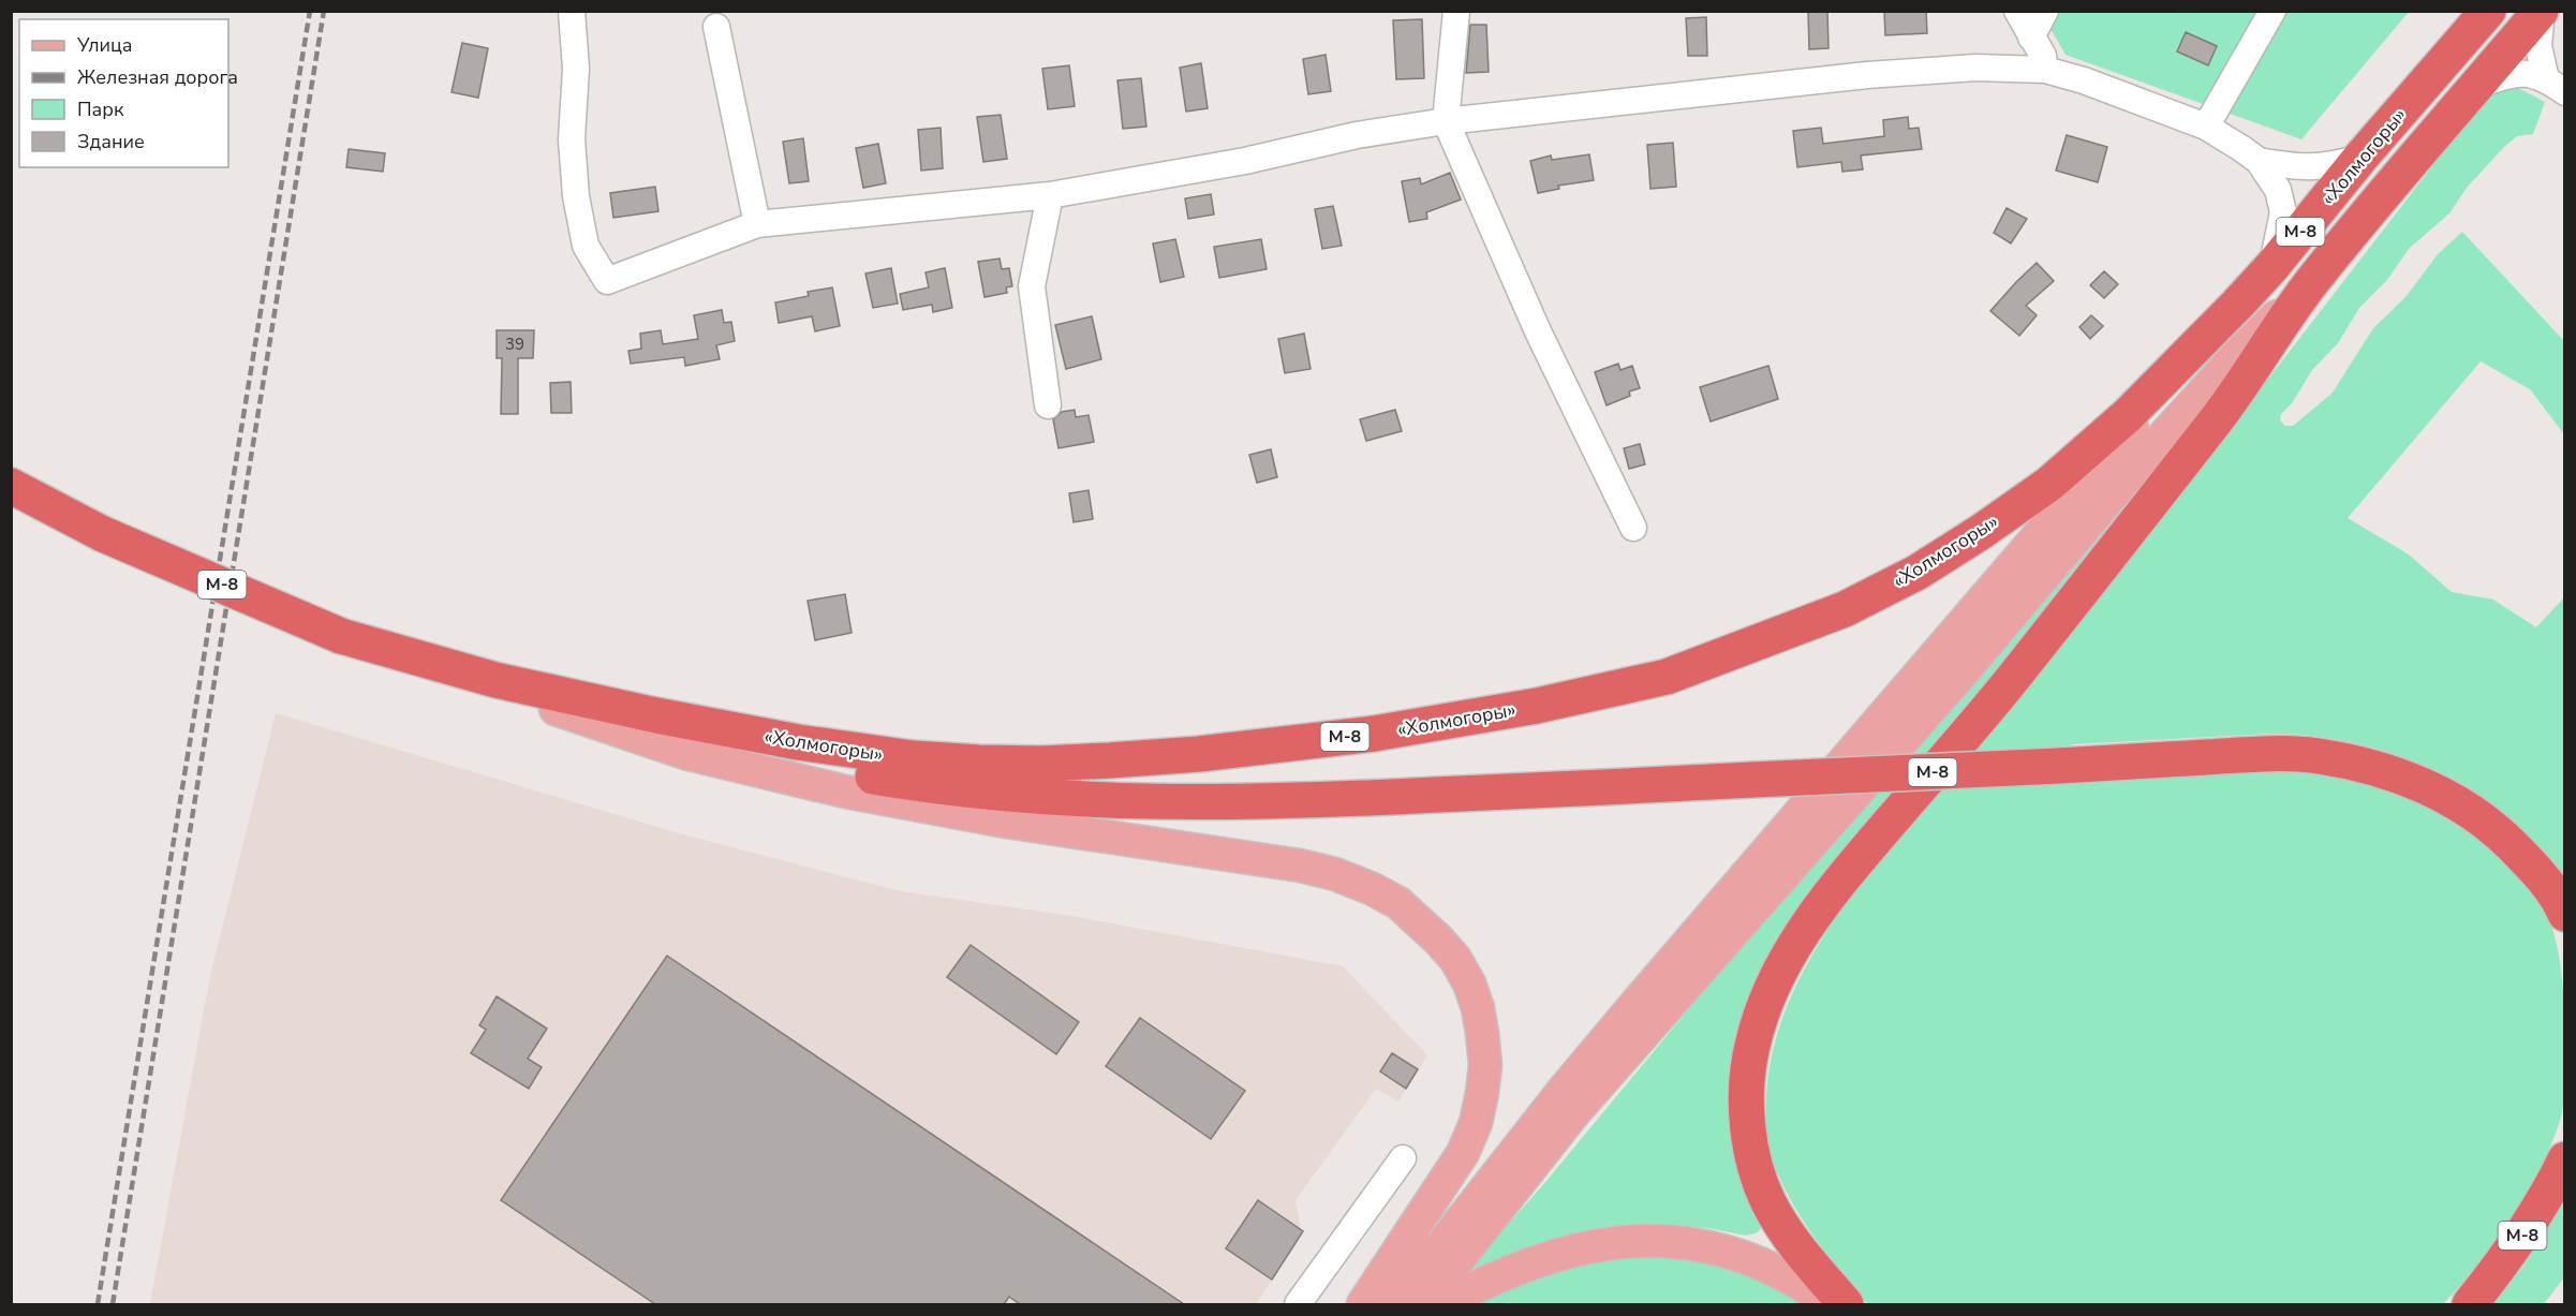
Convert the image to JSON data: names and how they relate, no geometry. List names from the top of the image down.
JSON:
{
  "streets": {
    "highway": ["«Холмогоры»", "М-8"]
  },
  "crossings": [
    ["«Холмогоры»", "М-8"]
  ],
  "house_numbers": ["39"],
  "legend": [
    "Улица",
    "Железная дорога",
    "Парк",
    "Здание"
  ]
}
